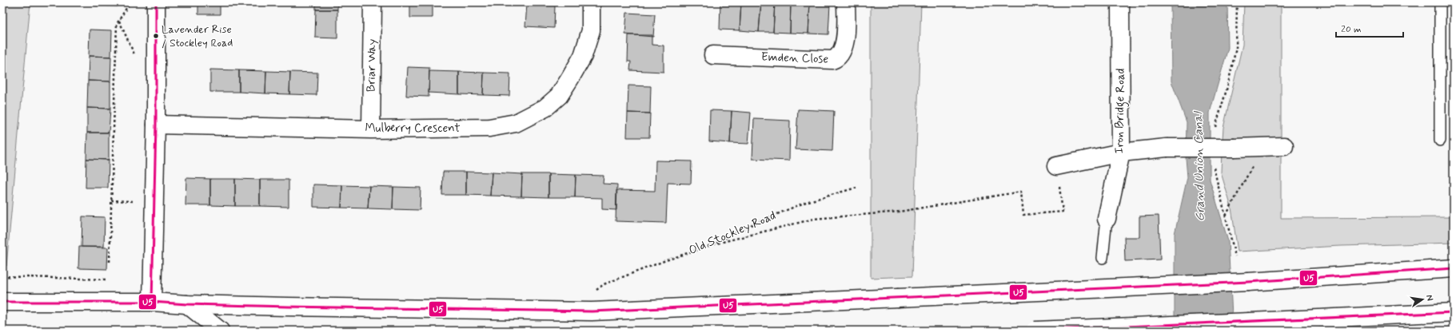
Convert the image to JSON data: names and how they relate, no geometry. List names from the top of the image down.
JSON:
{
  "streets": {
    "main road": [
      "Emden Close",
      "Briar Way",
      "Iron Bridge Road",
      "Mulberry Crescent"
    ],
    "path": ["Old Stockley Road"]
  },
  "crossings": [
    ["Briar Way", "Mulberry Crescent"]
  ],
  "water": ["Grand Union Canal"],
  "places": ["Lavender Rise / Stockley Road"],
  "lines": ["transit line U5"],
  "scale_bar": "20 m",
  "north": "right"
}
